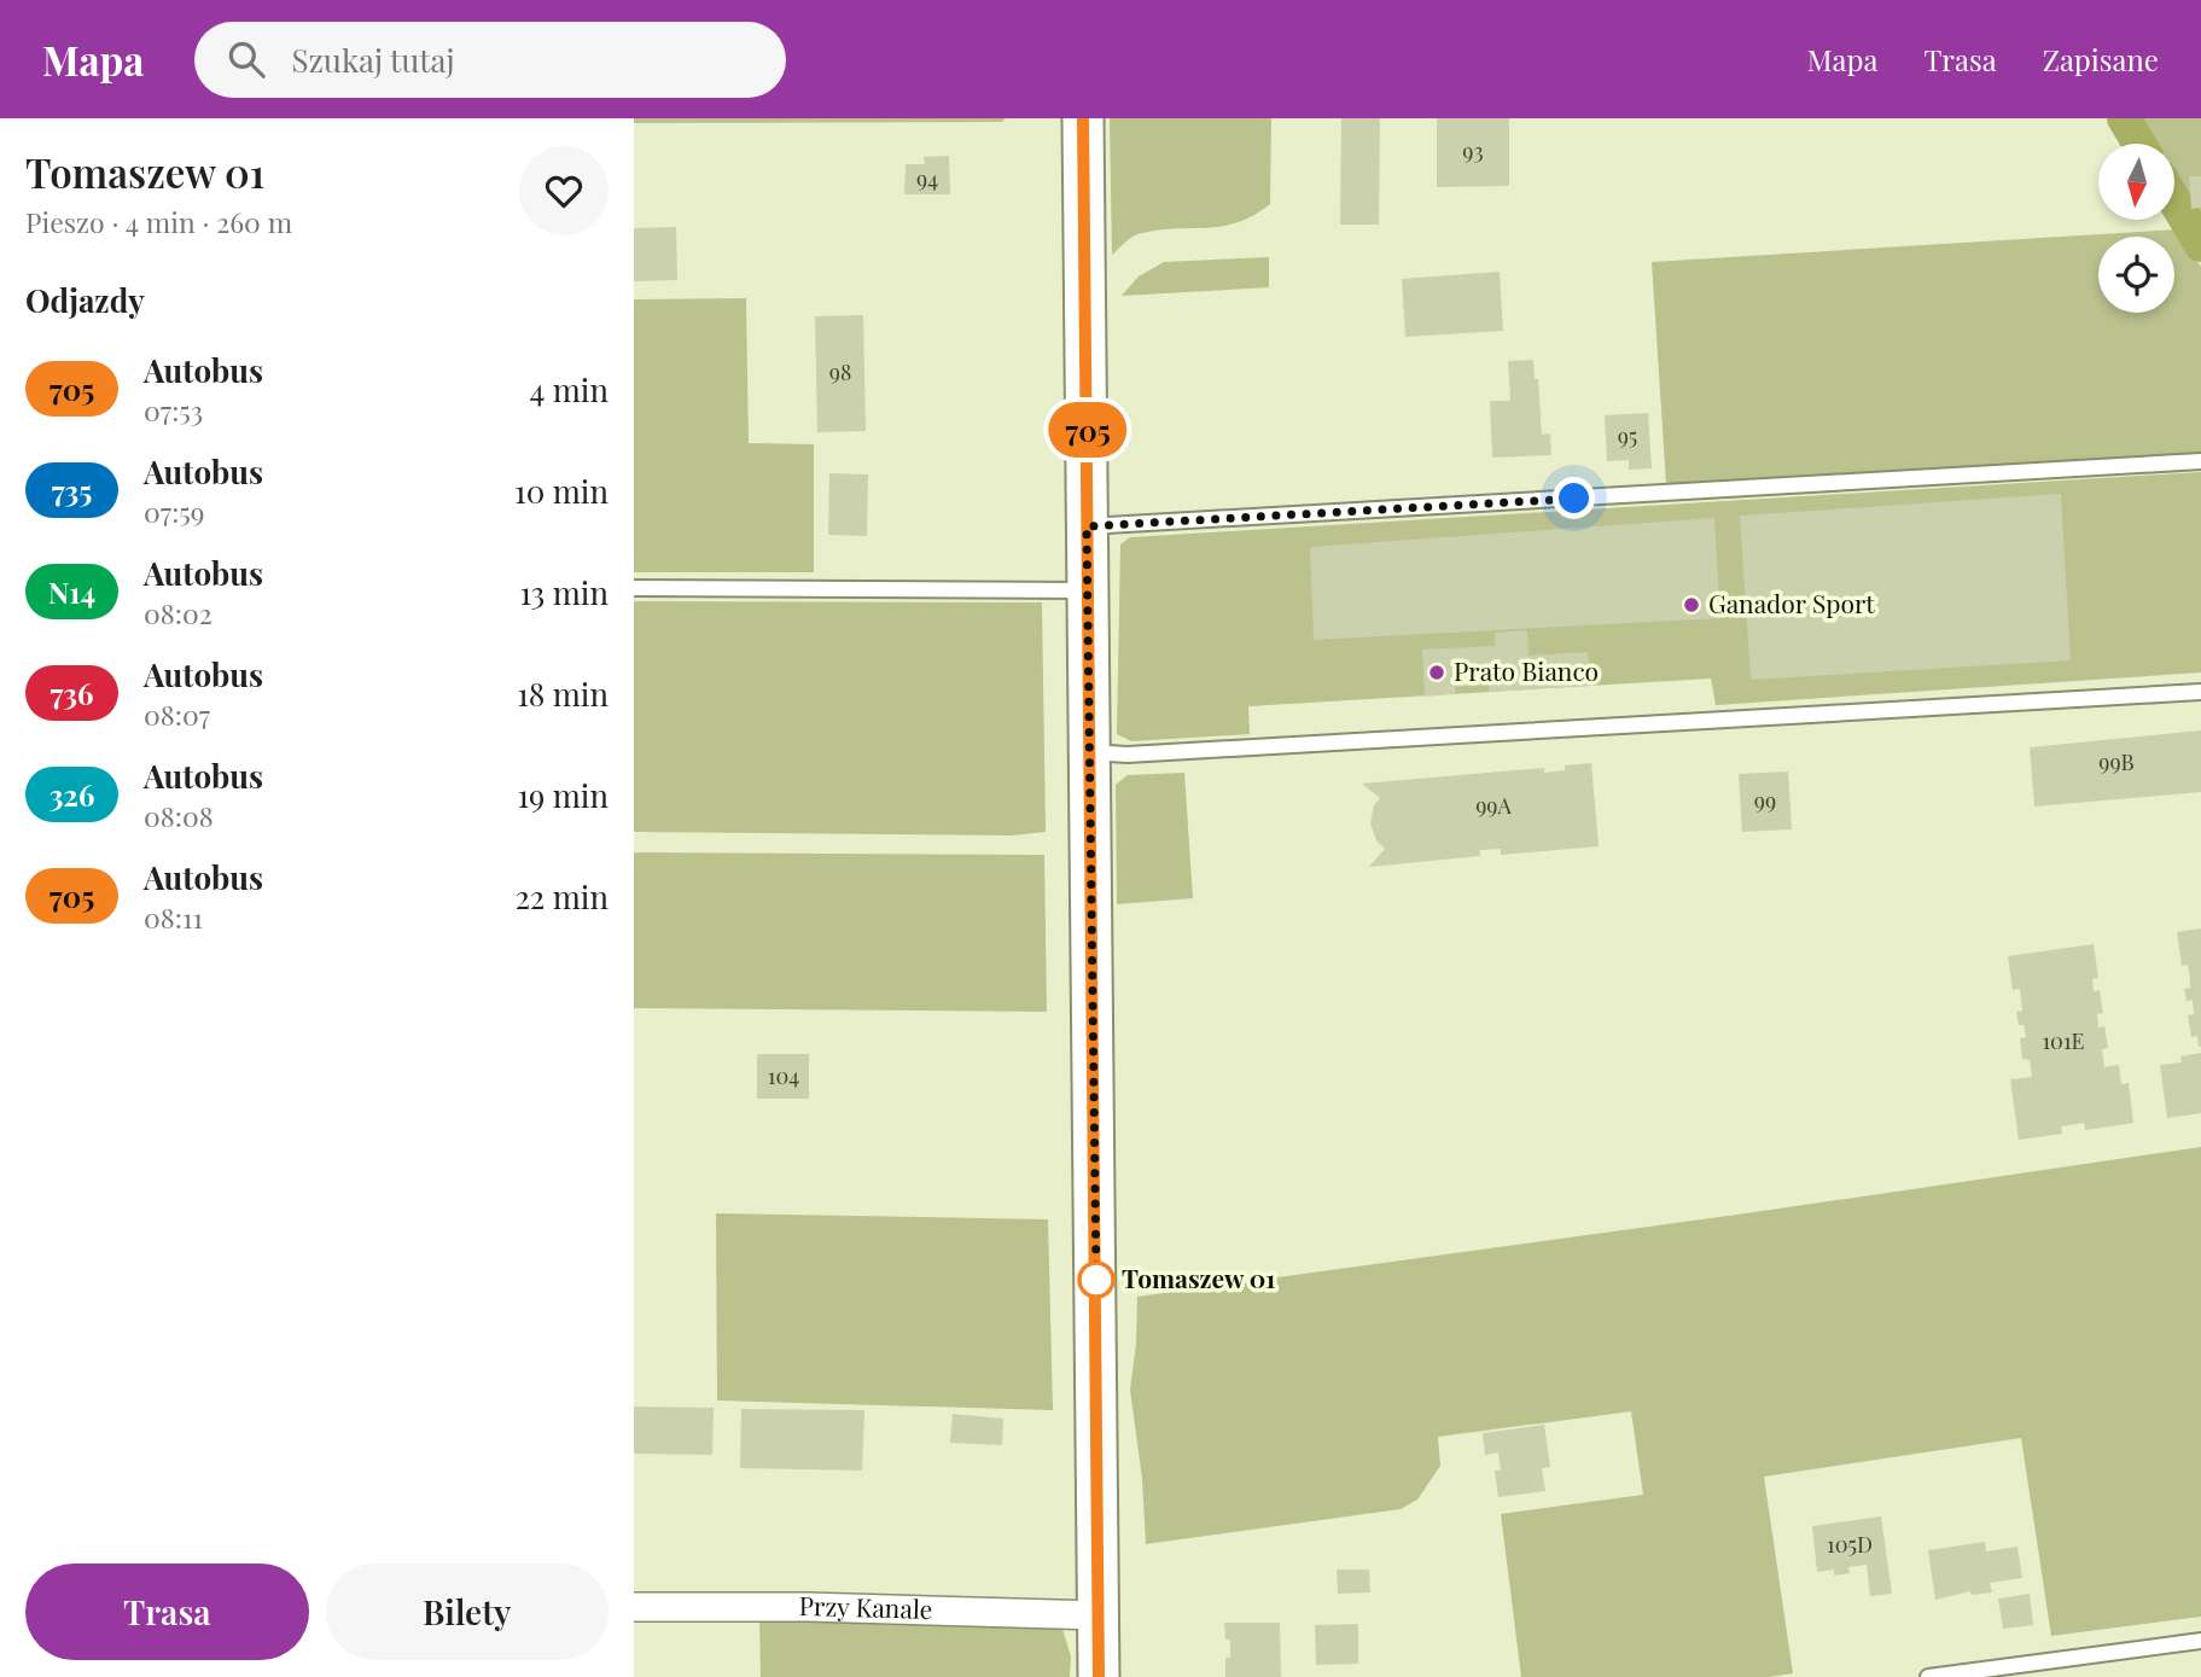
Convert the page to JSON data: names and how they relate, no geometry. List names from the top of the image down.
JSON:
{
  "streets": {
    "street": ["Przy Kanale"]
  },
  "places": ["Ganador Sport", "Prato Bianco", "Tomaszew 01"],
  "lines": ["bus line 705"],
  "house_numbers": [
    "93",
    "94",
    "98",
    "95",
    "99B",
    "99",
    "99A",
    "101E",
    "104",
    "105D"
  ],
  "north": "bottom",
  "page": {
    "header": "Mapa",
    "search": "Szukaj tutaj",
    "nav": ["Mapa", "Trasa", "Zapisane"],
    "heading": [
      ["Tomaszew 01", "Pieszo · 4 min · 260 m"],
      "Odjazdy"
    ],
    "on_map": "705",
    "list": [
      {
        "mark": "705",
        "name": "Autobus",
        "note": "07:53",
        "value": "4 min"
      },
      {
        "mark": "735",
        "name": "Autobus",
        "note": "07:59",
        "value": "10 min"
      },
      {
        "mark": "N14",
        "name": "Autobus",
        "note": "08:02",
        "value": "13 min"
      },
      {
        "mark": "736",
        "name": "Autobus",
        "note": "08:07",
        "value": "18 min"
      },
      {
        "mark": "326",
        "name": "Autobus",
        "note": "08:08",
        "value": "19 min"
      },
      {
        "mark": "705",
        "name": "Autobus",
        "note": "08:11",
        "value": "22 min"
      }
    ],
    "buttons": ["Trasa", "Bilety"]
  }
}
